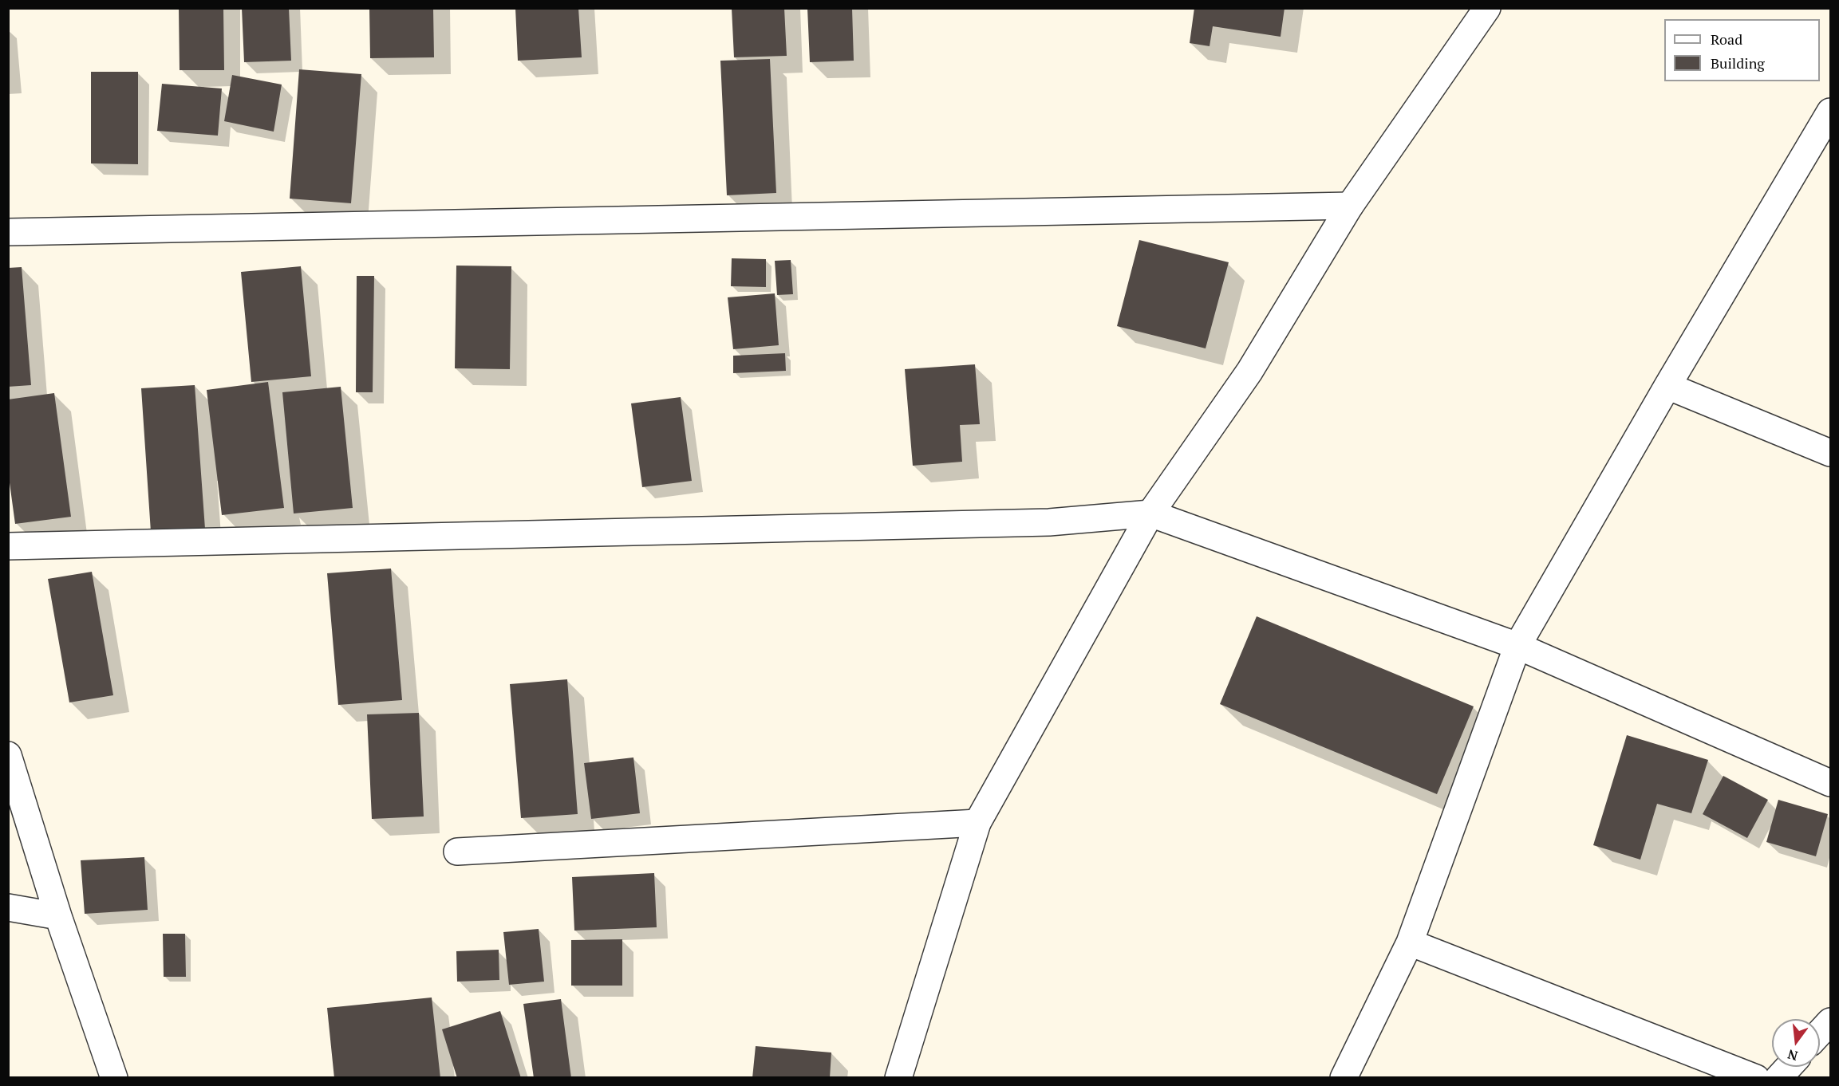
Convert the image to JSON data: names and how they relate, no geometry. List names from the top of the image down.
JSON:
{
  "legend": ["Road", "Building"],
  "north": "bottom"
}
